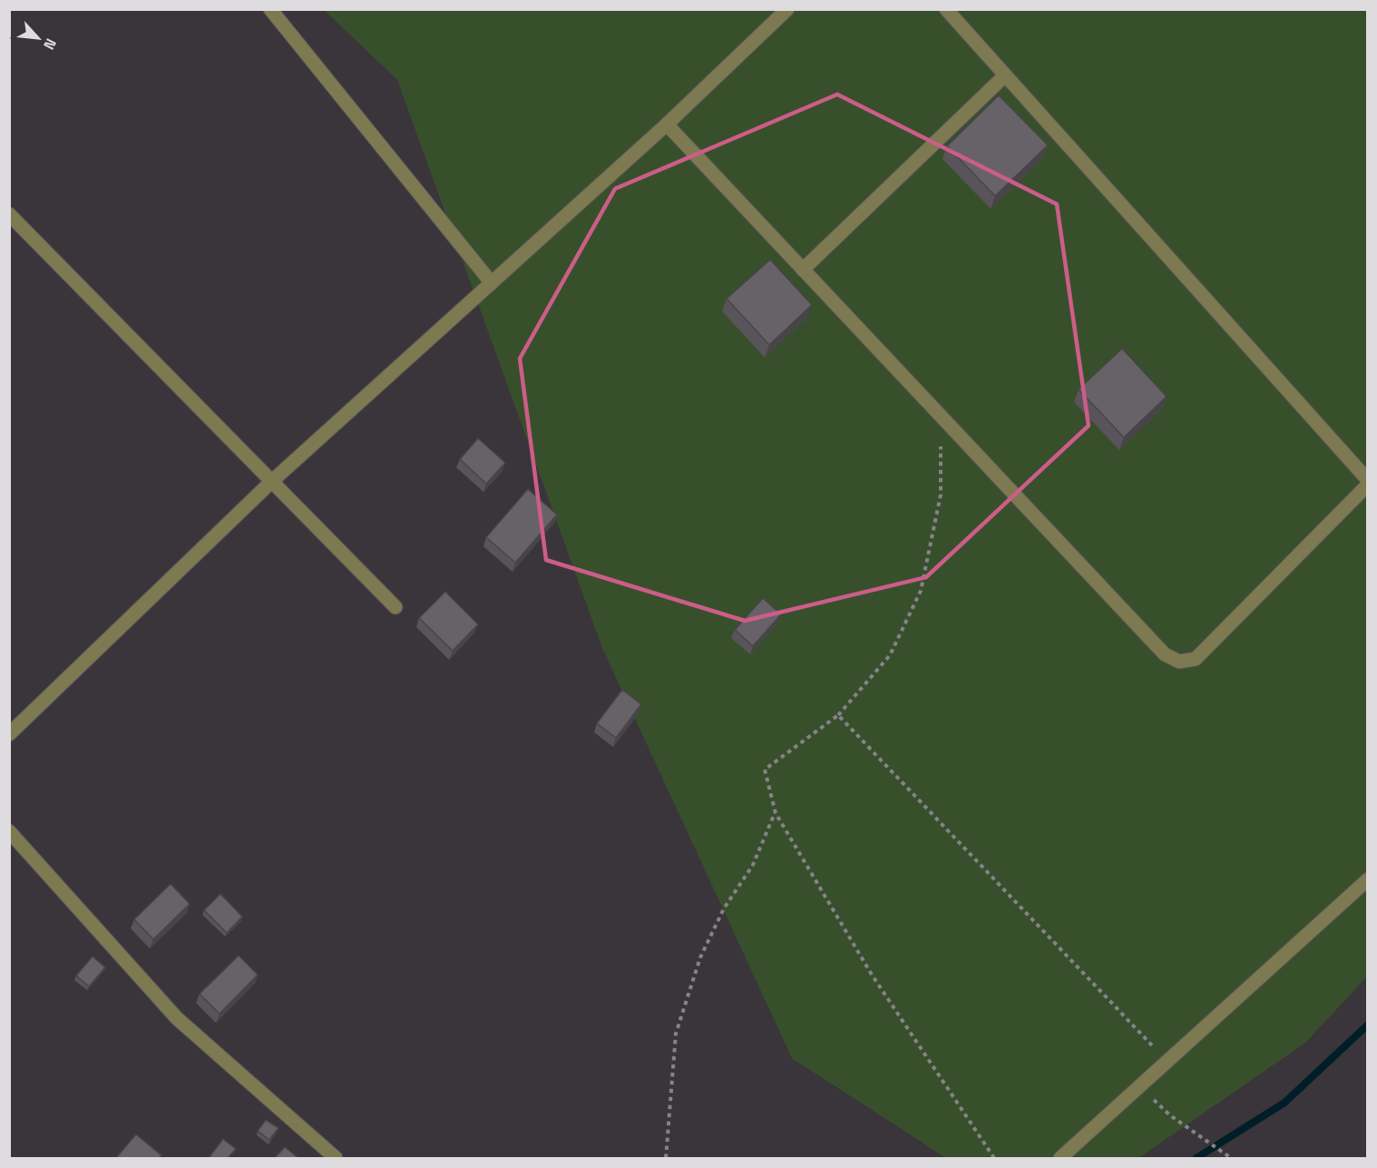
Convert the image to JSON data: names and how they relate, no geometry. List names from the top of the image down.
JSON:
{
  "north": "bottom right"
}
